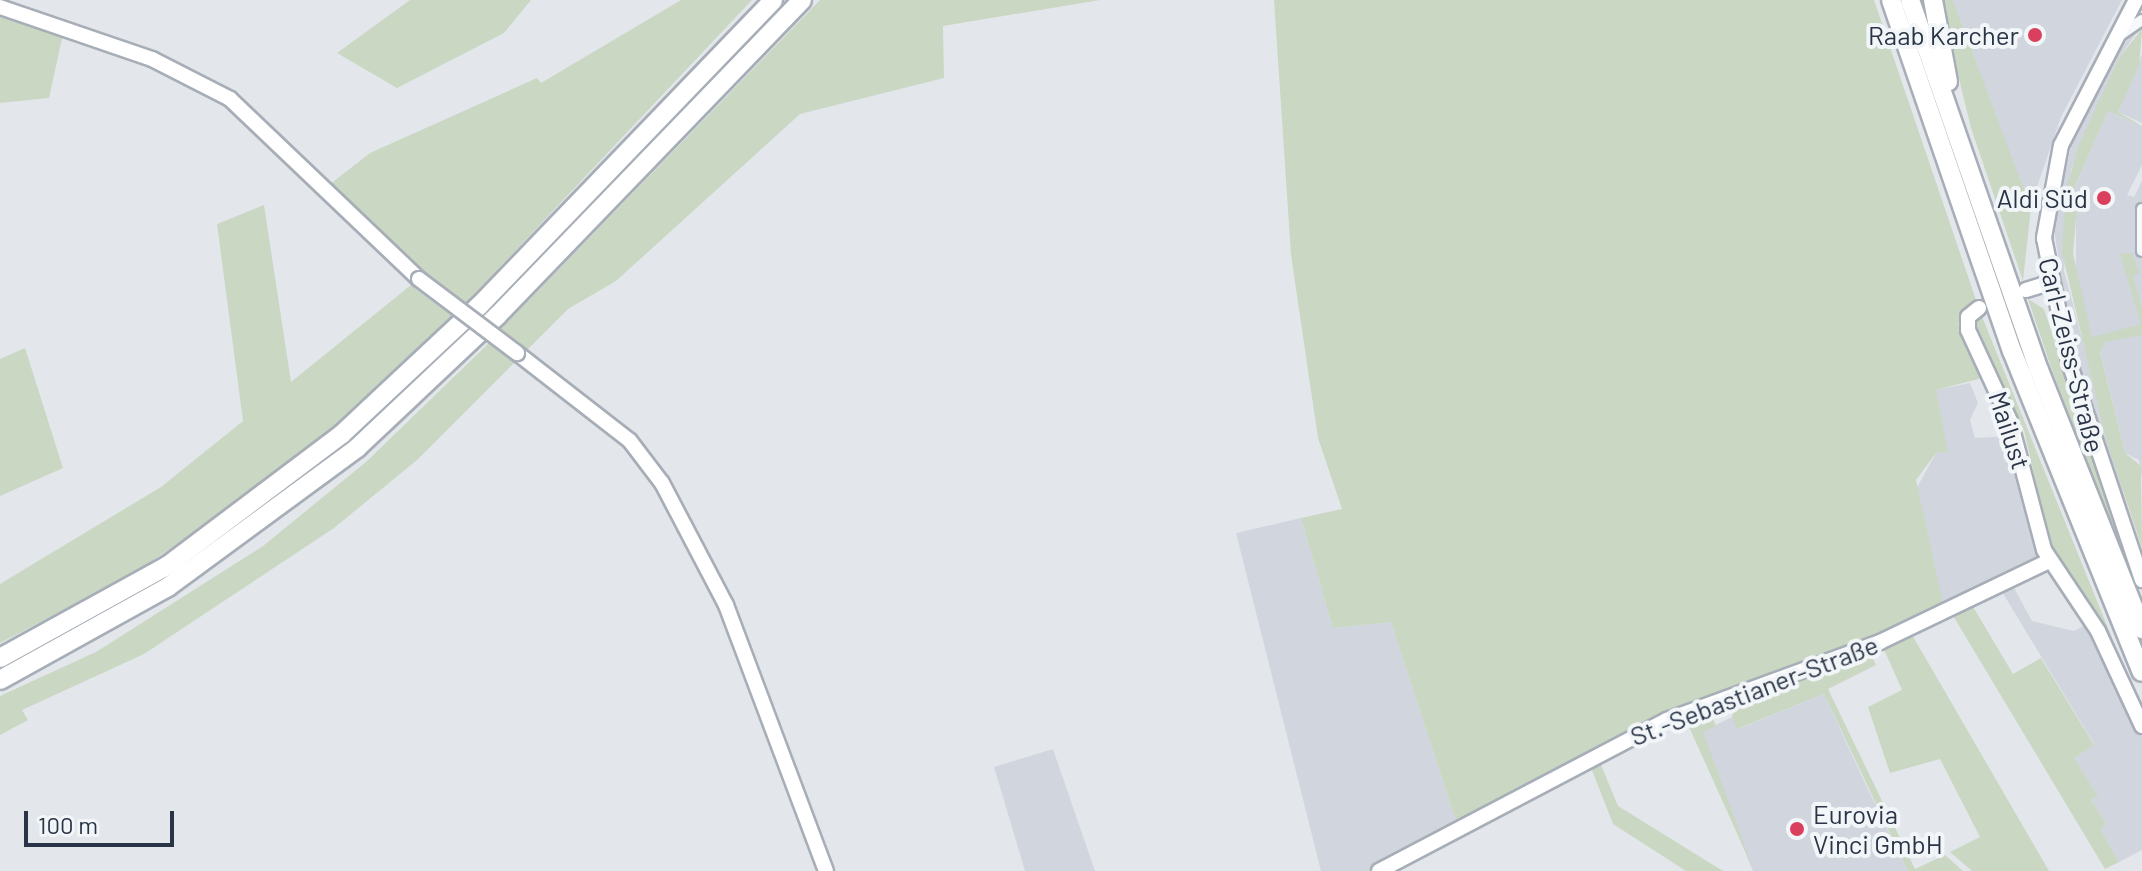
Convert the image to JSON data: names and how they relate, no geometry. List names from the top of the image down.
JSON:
{
  "streets": {
    "main road": ["Carl-Zeiss-Straße", "Mailust", "St.-Sebastianer-Straße"]
  },
  "crossings": [
    ["Mailust", "St.-Sebastianer-Straße"]
  ],
  "places": ["Raab Karcher", "Aldi Süd", "Eurovia Vinci GmbH"],
  "scale_bar": "100 m"
}
